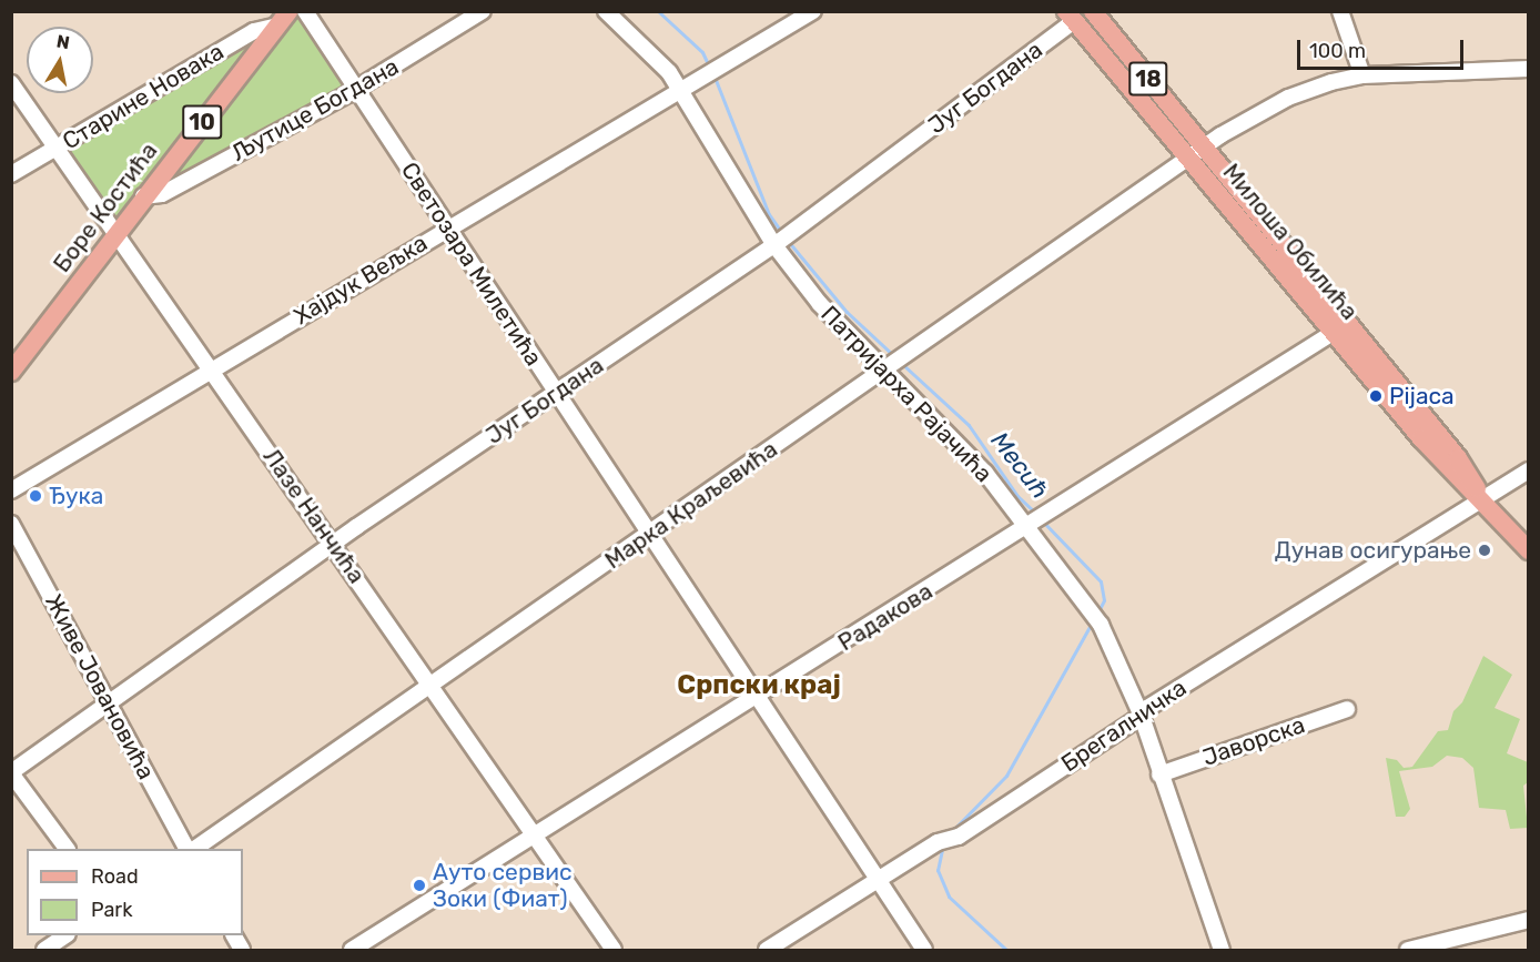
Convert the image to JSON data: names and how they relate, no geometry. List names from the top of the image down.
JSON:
{
  "streets": {
    "main road": [
      "18",
      "10",
      "Боре Костића",
      "Милоша Обилића"
    ],
    "street": [
      "Југ Богдана",
      "Старине Новака",
      "Љутице Богдана",
      "Светозара Милетића",
      "Хајдук Вељка",
      "Патријарха Рајачића",
      "Марка Краљевића",
      "Лазе Нанчића",
      "Радакова",
      "Живе Јовановића",
      "Брегалничка",
      "Јаворска"
    ]
  },
  "crossings": [
    ["Југ Богдана", "Милоша Обилића"],
    ["Југ Богдана", "Светозара Милетића"],
    ["Југ Богдана", "Патријарха Рајачића"],
    ["Југ Богдана", "Лазе Нанчића"],
    ["Југ Богдана", "Живе Јовановића"],
    ["Старине Новака", "Боре Костића"],
    ["Старине Новака", "Лазе Нанчића"],
    ["Љутице Богдана", "Боре Костића"],
    ["Љутице Богдана", "Светозара Милетића"],
    ["Боре Костића", "Лазе Нанчића"],
    ["Милоша Обилића", "Марка Краљевића"],
    ["Милоша Обилића", "Радакова"],
    ["Милоша Обилића", "Брегалничка"],
    ["Светозара Милетића", "Хајдук Вељка"],
    ["Светозара Милетића", "Марка Краљевића"],
    ["Светозара Милетића", "Радакова"],
    ["Светозара Милетића", "Брегалничка"],
    ["Хајдук Вељка", "Патријарха Рајачића"],
    ["Хајдук Вељка", "Лазе Нанчића"],
    ["Патријарха Рајачића", "Марка Краљевића"],
    ["Патријарха Рајачића", "Радакова"],
    ["Патријарха Рајачића", "Брегалничка"],
    ["Патријарха Рајачића", "Јаворска"],
    ["Марка Краљевића", "Лазе Нанчића"],
    ["Лазе Нанчића", "Радакова"]
  ],
  "districts": ["Српски крај"],
  "water": ["Месић"],
  "places": [
    "Pijaca",
    "Ђука",
    "Дунав осигурање",
    "Ауто сервис Зоки (Фиат)"
  ],
  "legend": ["Road", "Park"],
  "scale_bar": "100 m",
  "north": "top"
}
